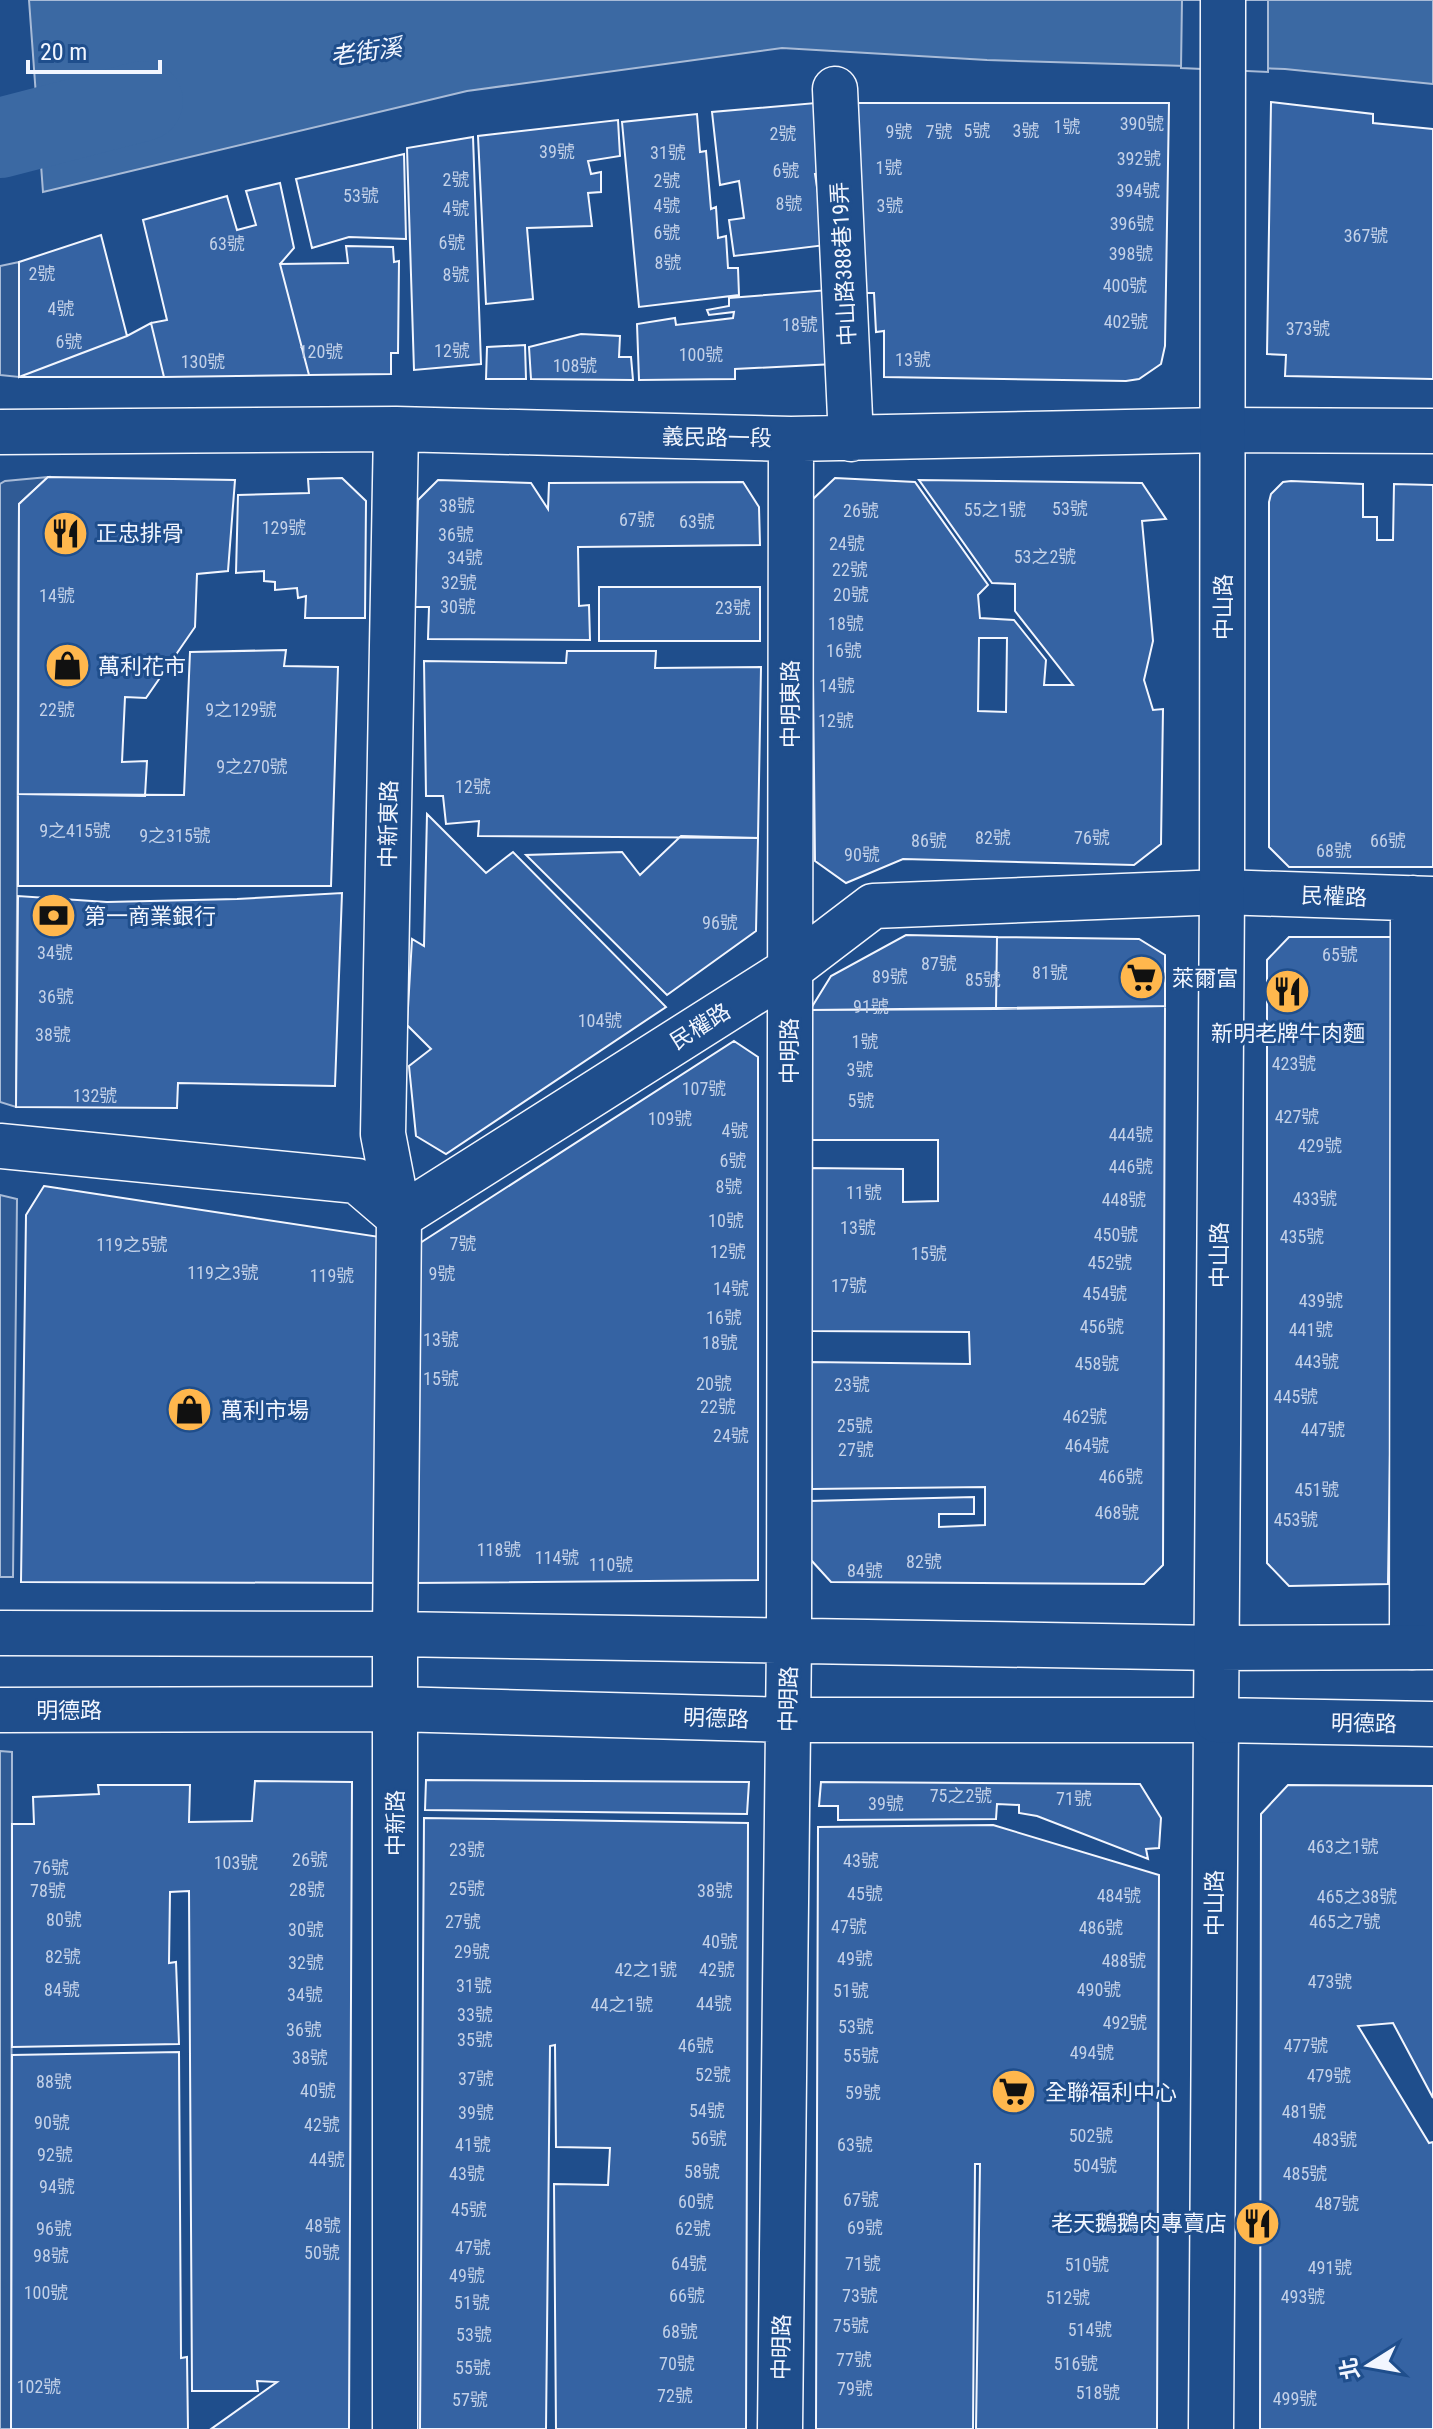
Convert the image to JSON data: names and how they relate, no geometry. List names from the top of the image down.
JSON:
{
  "streets": {
    "street": [
      "中山路388巷19弄",
      "義民路一段",
      "中山路",
      "中明東路",
      "中新東路",
      "民權路",
      "中明路",
      "明德路",
      "中新路"
    ]
  },
  "crossings": [
    ["中山路388巷19弄", "義民路一段"],
    ["義民路一段", "中山路"],
    ["義民路一段", "中明東路"],
    ["義民路一段", "中新東路"],
    ["中山路", "民權路"],
    ["中山路", "明德路"],
    ["中明東路", "民權路"],
    ["中明東路", "中明路"],
    ["中新東路", "民權路"],
    ["中新東路", "中新路"],
    ["民權路", "中明路"],
    ["民權路", "中新路"],
    ["中明路", "明德路"],
    ["明德路", "中新路"]
  ],
  "water": ["老街溪"],
  "places": {
    "restaurant": ["正忠排骨", "新明老牌牛肉麵", "老天鵝鵝肉專賣店"],
    "shop": ["萬利花市", "萬利市場"],
    "bank": ["第一商業銀行"],
    "supermarket": ["萊爾富", "全聯福利中心"]
  },
  "house_numbers": [
    "390號",
    "1號",
    "5號",
    "3號",
    "9號",
    "7號",
    "2號",
    "39號",
    "31號",
    "392號",
    "1號",
    "6號",
    "2號",
    "2號",
    "394號",
    "53號",
    "8號",
    "4號",
    "3號",
    "4號",
    "396號",
    "6號",
    "367號",
    "6號",
    "63號",
    "398號",
    "8號",
    "2號",
    "8號",
    "400號",
    "4號",
    "402號",
    "18號",
    "373號",
    "6號",
    "12號",
    "120號",
    "100號",
    "13號",
    "130號",
    "108號",
    "38號",
    "53號",
    "55之1號",
    "26號",
    "67號",
    "63號",
    "129號",
    "36號",
    "24號",
    "53之2號",
    "34號",
    "22號",
    "32號",
    "20號",
    "14號",
    "30號",
    "23號",
    "18號",
    "16號",
    "14號",
    "22號",
    "9之129號",
    "12號",
    "9之270號",
    "12號",
    "9之415號",
    "9之315號",
    "82號",
    "76號",
    "86號",
    "66號",
    "68號",
    "90號",
    "96號",
    "34號",
    "65號",
    "87號",
    "81號",
    "89號",
    "85號",
    "36號",
    "91號",
    "104號",
    "38號",
    "1號",
    "423號",
    "3號",
    "107號",
    "132號",
    "5號",
    "427號",
    "109號",
    "4號",
    "444號",
    "429號",
    "6號",
    "446號",
    "8號",
    "11號",
    "433號",
    "448號",
    "10號",
    "13號",
    "450號",
    "435號",
    "7號",
    "119之5號",
    "12號",
    "15號",
    "452號",
    "119之3號",
    "9號",
    "119號",
    "17號",
    "14號",
    "454號",
    "439號",
    "16號",
    "456號",
    "441號",
    "13號",
    "18號",
    "443號",
    "458號",
    "15號",
    "20號",
    "23號",
    "445號",
    "22號",
    "462號",
    "25號",
    "447號",
    "24號",
    "464號",
    "27號",
    "466號",
    "451號",
    "468號",
    "453號",
    "118號",
    "114號",
    "82號",
    "110號",
    "84號",
    "75之2號",
    "71號",
    "39號",
    "463之1號",
    "23號",
    "26號",
    "43號",
    "103號",
    "76號",
    "25號",
    "28號",
    "78號",
    "38號",
    "45號",
    "484號",
    "465之38號",
    "80號",
    "27號",
    "465之7號",
    "47號",
    "486號",
    "30號",
    "40號",
    "29號",
    "82號",
    "49號",
    "488號",
    "32號",
    "42之1號",
    "42號",
    "473號",
    "31號",
    "84號",
    "490號",
    "51號",
    "34號",
    "44號",
    "44之1號",
    "33號",
    "492號",
    "53號",
    "36號",
    "35號",
    "46號",
    "477號",
    "494號",
    "55號",
    "38號",
    "52號",
    "479號",
    "37號",
    "88號",
    "40號",
    "59號",
    "54號",
    "481號",
    "39號",
    "90號",
    "42號",
    "502號",
    "56號",
    "483號",
    "41號",
    "63號",
    "92號",
    "44號",
    "504號",
    "58號",
    "43號",
    "485號",
    "94號",
    "67號",
    "60號",
    "487號",
    "45號",
    "48號",
    "69號",
    "96號",
    "62號",
    "47號",
    "50號",
    "98號",
    "64號",
    "71號",
    "510號",
    "491號",
    "49號",
    "100號",
    "66號",
    "73號",
    "493號",
    "512號",
    "51號",
    "75號",
    "514號",
    "68號",
    "53號",
    "77號",
    "70號",
    "516號",
    "55號",
    "102號",
    "79號",
    "518號",
    "72號",
    "499號",
    "57號"
  ],
  "scale_bar": "20 m",
  "north": "left"
}
